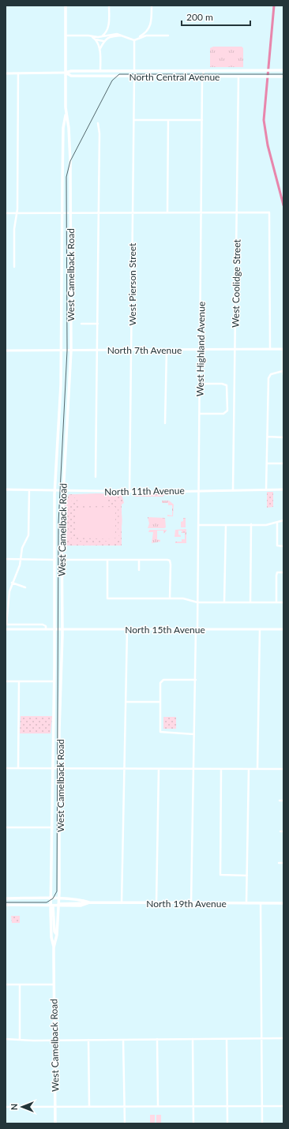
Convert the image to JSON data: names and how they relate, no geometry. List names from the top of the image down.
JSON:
{
  "streets": {
    "main road": ["North Central Avenue", "West Camelback Road", "North 19th Avenue"],
    "street": [
      "West Coolidge Street",
      "West Pierson Street",
      "West Highland Avenue",
      "North 7th Avenue",
      "North 11th Avenue",
      "North 15th Avenue"
    ]
  },
  "crossings": [
    ["North Central Avenue", "West Camelback Road"],
    ["North Central Avenue", "West Coolidge Street"],
    ["North Central Avenue", "West Pierson Street"],
    ["North Central Avenue", "West Highland Avenue"],
    ["West Camelback Road", "North 7th Avenue"],
    ["West Camelback Road", "North 11th Avenue"],
    ["West Camelback Road", "North 15th Avenue"],
    ["West Camelback Road", "North 19th Avenue"],
    ["West Coolidge Street", "North 7th Avenue"],
    ["West Coolidge Street", "North 11th Avenue"],
    ["West Pierson Street", "North 7th Avenue"],
    ["West Pierson Street", "North 11th Avenue"],
    ["West Highland Avenue", "North 7th Avenue"],
    ["West Highland Avenue", "North 11th Avenue"],
    ["West Highland Avenue", "North 15th Avenue"],
    ["West Highland Avenue", "North 19th Avenue"]
  ],
  "scale_bar": "200 m",
  "north": "left"
}
